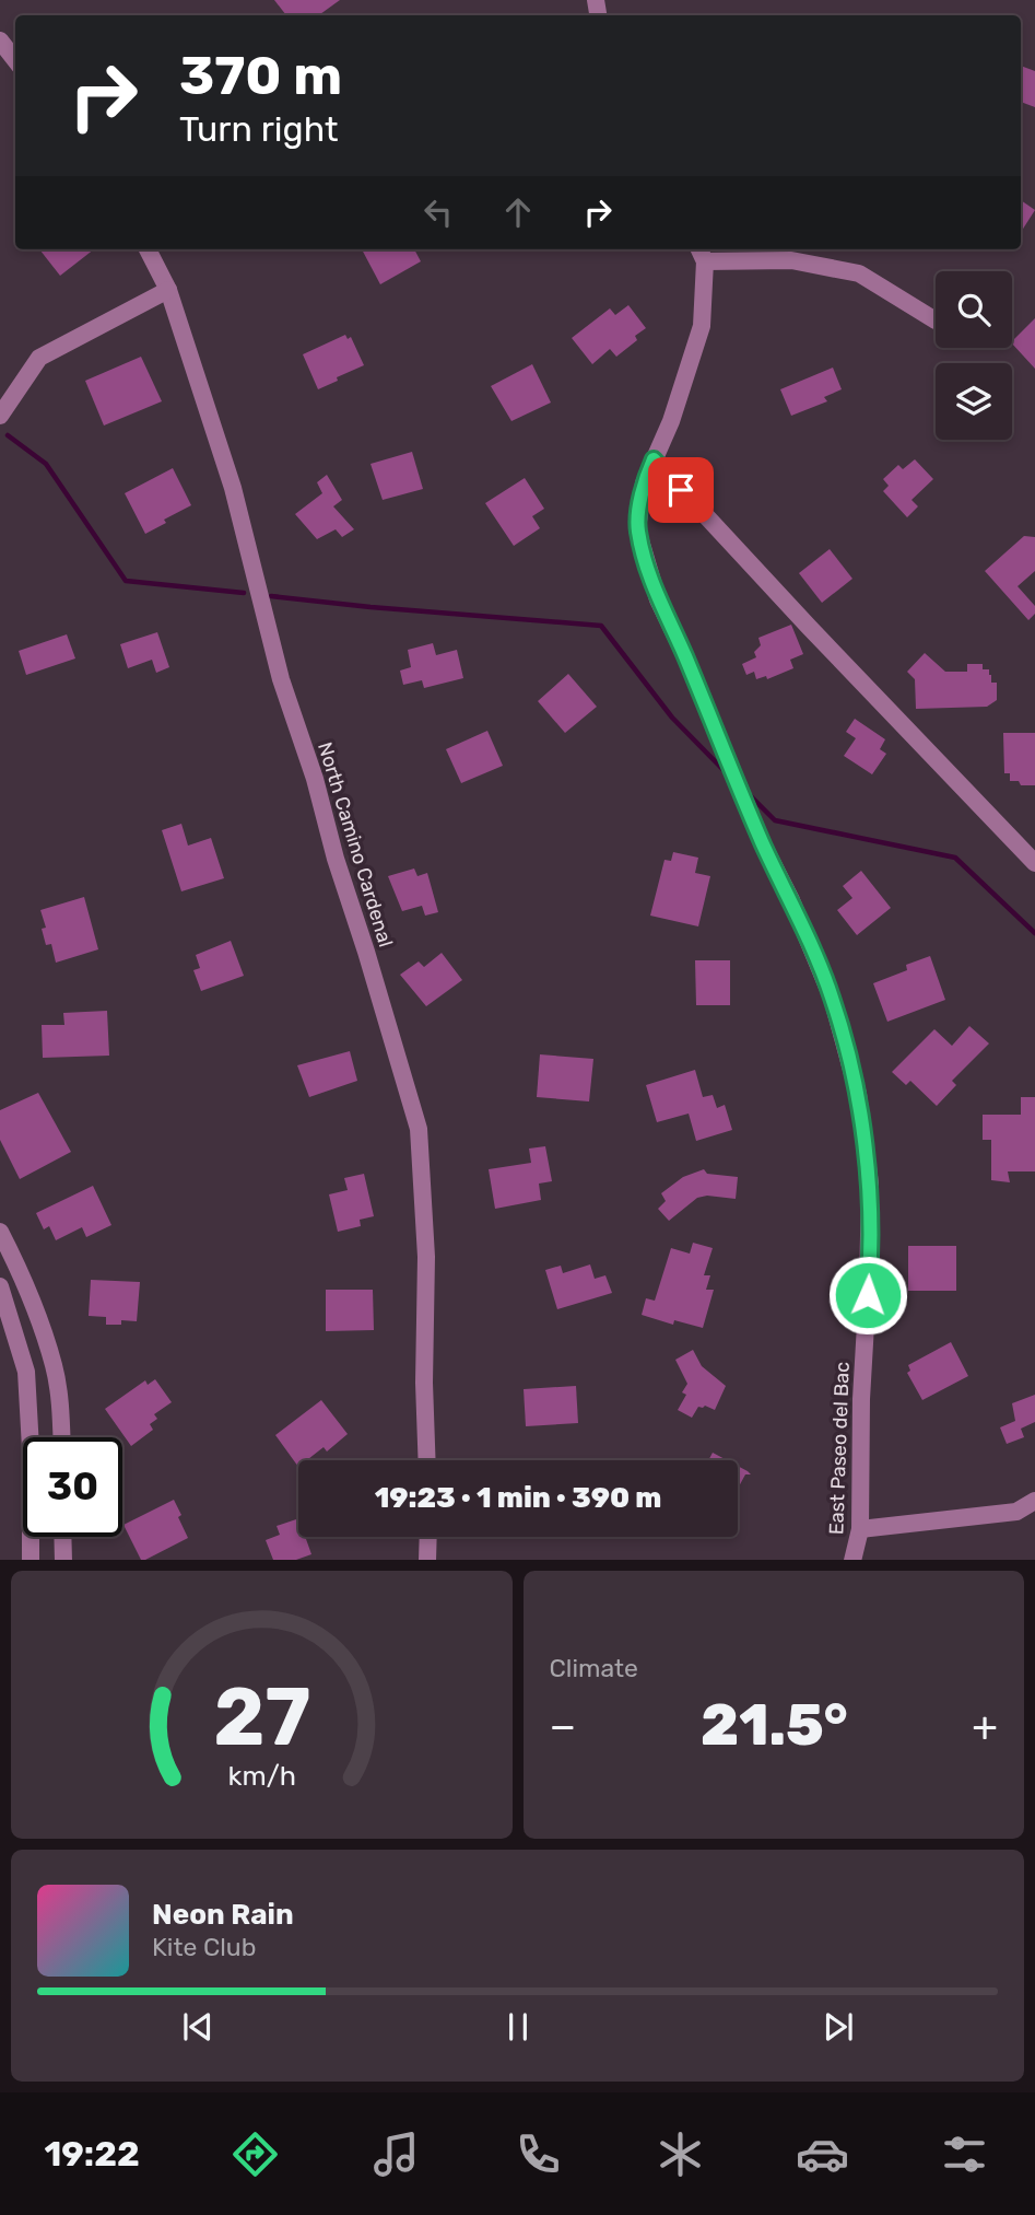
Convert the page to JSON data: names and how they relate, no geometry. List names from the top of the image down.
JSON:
{
  "streets": {
    "street": ["North Camino Cardenal", "East Paseo del Bac"]
  },
  "page": {
    "turn": ["370 m", "Turn right"],
    "limit": "30",
    "trip": "19:23 · 1 min · 390 m",
    "tile": "Climate",
    "heat": ["−", "21.5°", "+"],
    "song": ["Neon Rain", "Kite Club"],
    "tabs": "19:22",
    "gauge": ["27", "km/h"]
  }
}
